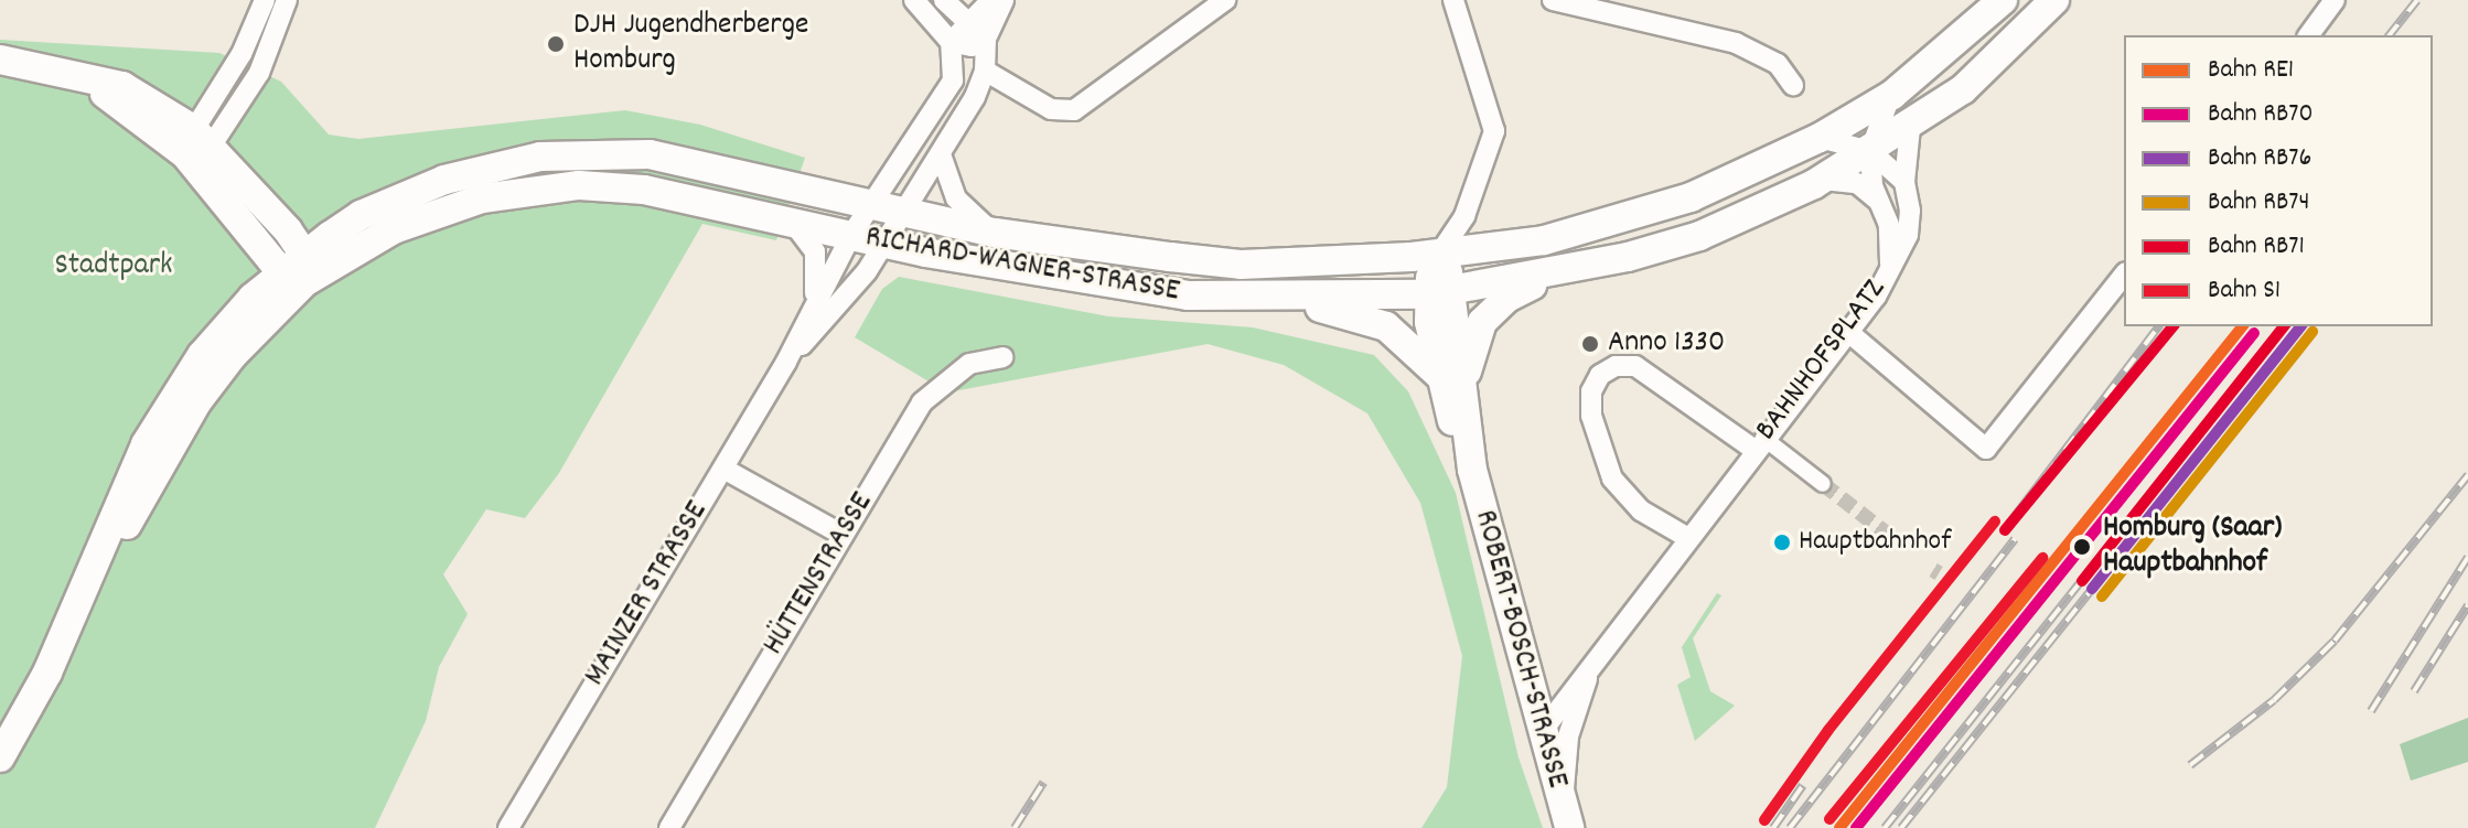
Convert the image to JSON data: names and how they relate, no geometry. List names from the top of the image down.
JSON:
{
  "streets": {
    "main road": ["RICHARD-WAGNER-STRASSE", "ROBERT-BOSCH-STRASSE"],
    "street": ["BAHNHOFSPLATZ", "HÜTTENSTRASSE", "MAINZER STRASSE"]
  },
  "crossings": [
    ["RICHARD-WAGNER-STRASSE", "BAHNHOFSPLATZ"],
    ["RICHARD-WAGNER-STRASSE", "MAINZER STRASSE"],
    ["RICHARD-WAGNER-STRASSE", "ROBERT-BOSCH-STRASSE"],
    ["BAHNHOFSPLATZ", "ROBERT-BOSCH-STRASSE"]
  ],
  "parks": ["Stadtpark"],
  "places": [
    "DJH Jugendherberge Homburg",
    "Anno 1330",
    "Hauptbahnhof",
    "Homburg (Saar) Hauptbahnhof"
  ],
  "lines": [
    "rail line RE1",
    "rail line RB76",
    "rail line RB71",
    "rail line RB74",
    "rail line RB70",
    "rail line S1"
  ],
  "legend": [
    "Bahn RE1",
    "Bahn RB70",
    "Bahn RB76",
    "Bahn RB74",
    "Bahn RB71",
    "Bahn S1"
  ]
}
